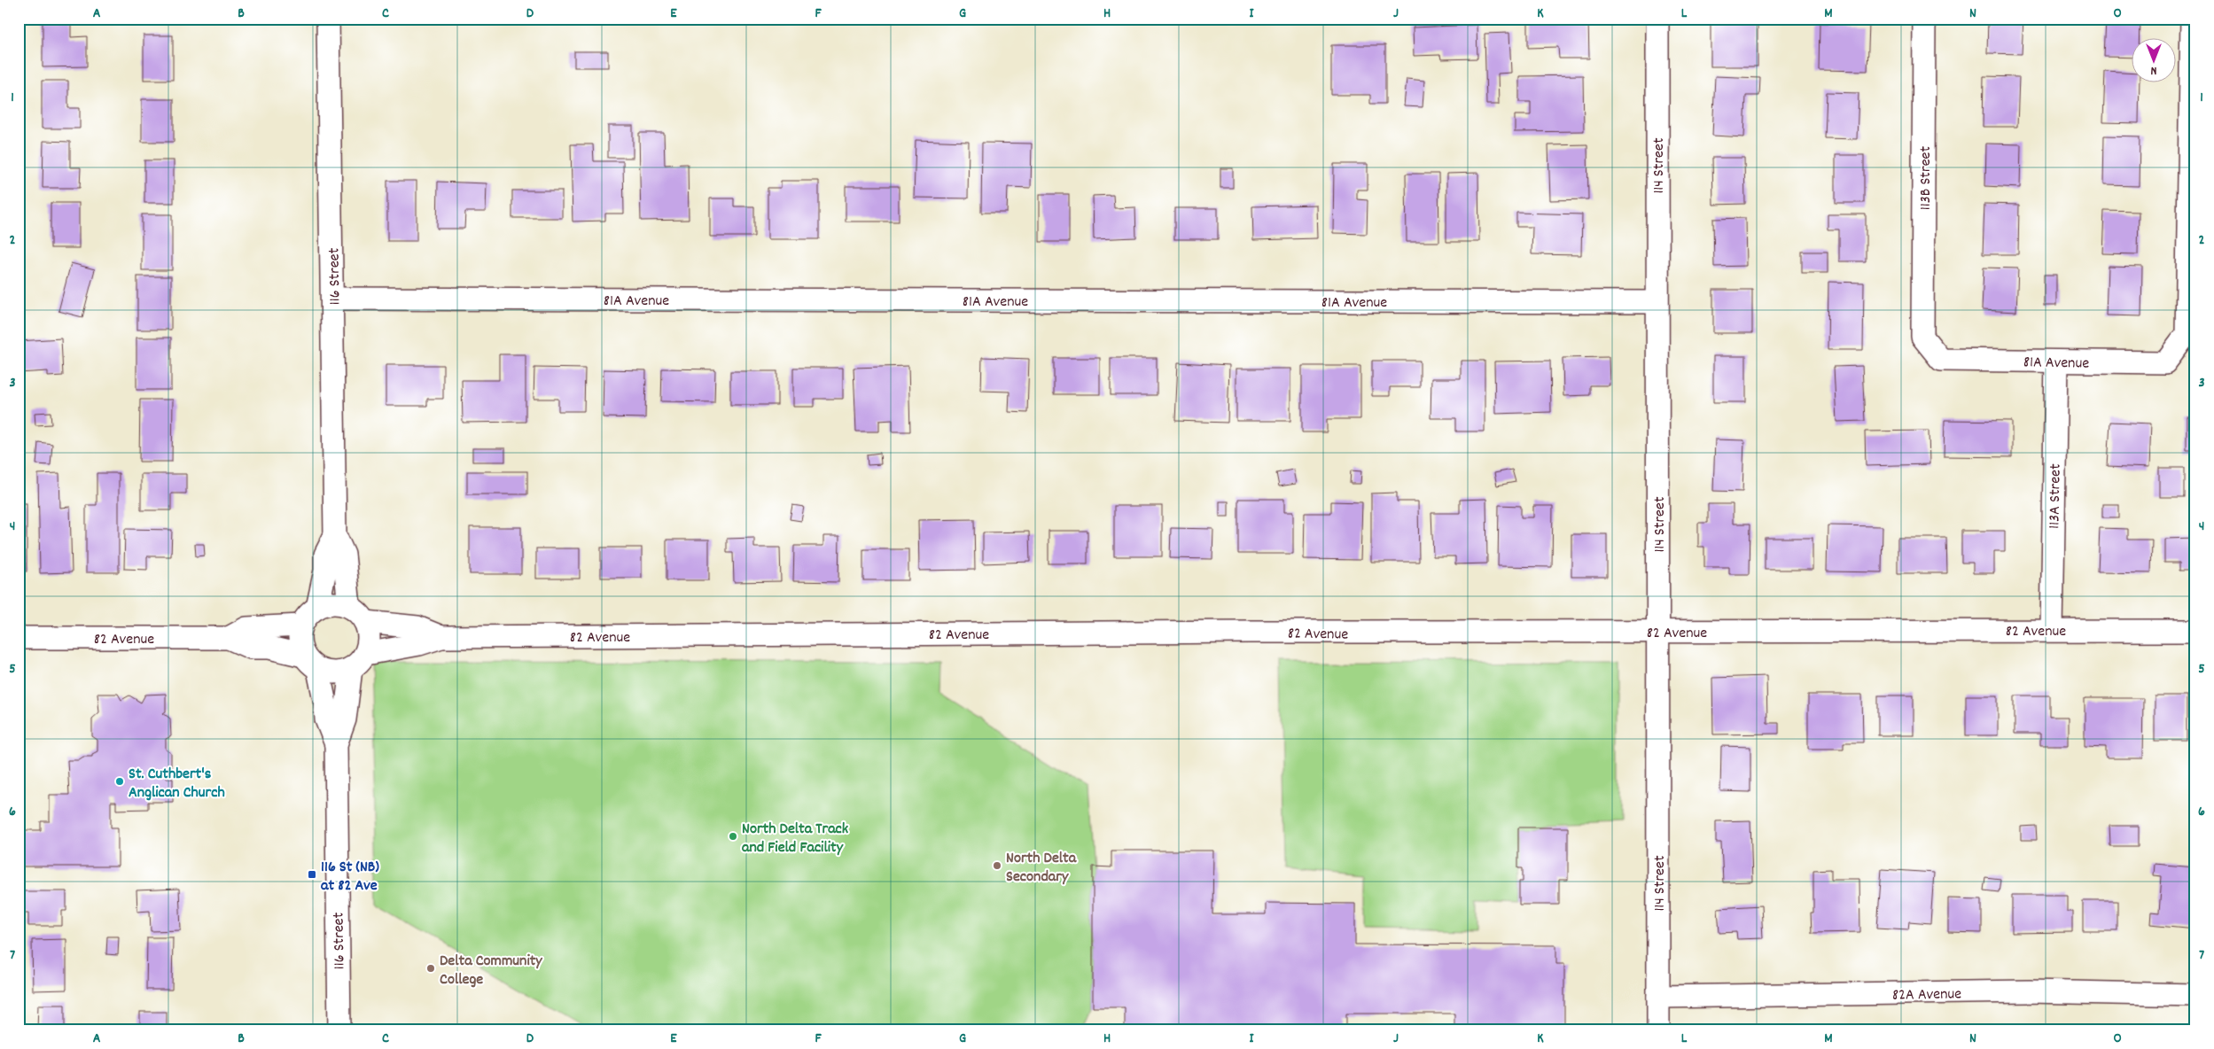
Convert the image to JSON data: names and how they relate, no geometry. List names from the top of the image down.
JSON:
{
  "streets": {
    "street": [
      "114 Street",
      "113B Street",
      "116 Street",
      "81A Avenue",
      "113A Street",
      "82 Avenue",
      "82A Avenue"
    ]
  },
  "crossings": [
    ["114 Street", "81A Avenue"],
    ["114 Street", "82 Avenue"],
    ["114 Street", "82A Avenue"],
    ["113B Street", "81A Avenue"],
    ["116 Street", "81A Avenue"],
    ["116 Street", "82 Avenue"],
    ["81A Avenue", "113A Street"],
    ["113A Street", "82 Avenue"]
  ],
  "places": {
    "other": [
      "St. Cuthbert's Anglican Church",
      "North Delta Track and Field Facility",
      "North Delta Secondary",
      "Delta Community College"
    ],
    "transit": ["116 St (NB) at 82 Ave"]
  },
  "north": "bottom",
  "grid": {
    "columns": [
      "A",
      "B",
      "C",
      "D",
      "E",
      "F",
      "G",
      "H",
      "I",
      "J",
      "K",
      "L",
      "M",
      "N",
      "O"
    ],
    "rows": [
      "1",
      "2",
      "3",
      "4",
      "5",
      "6",
      "7"
    ]
  }
}
